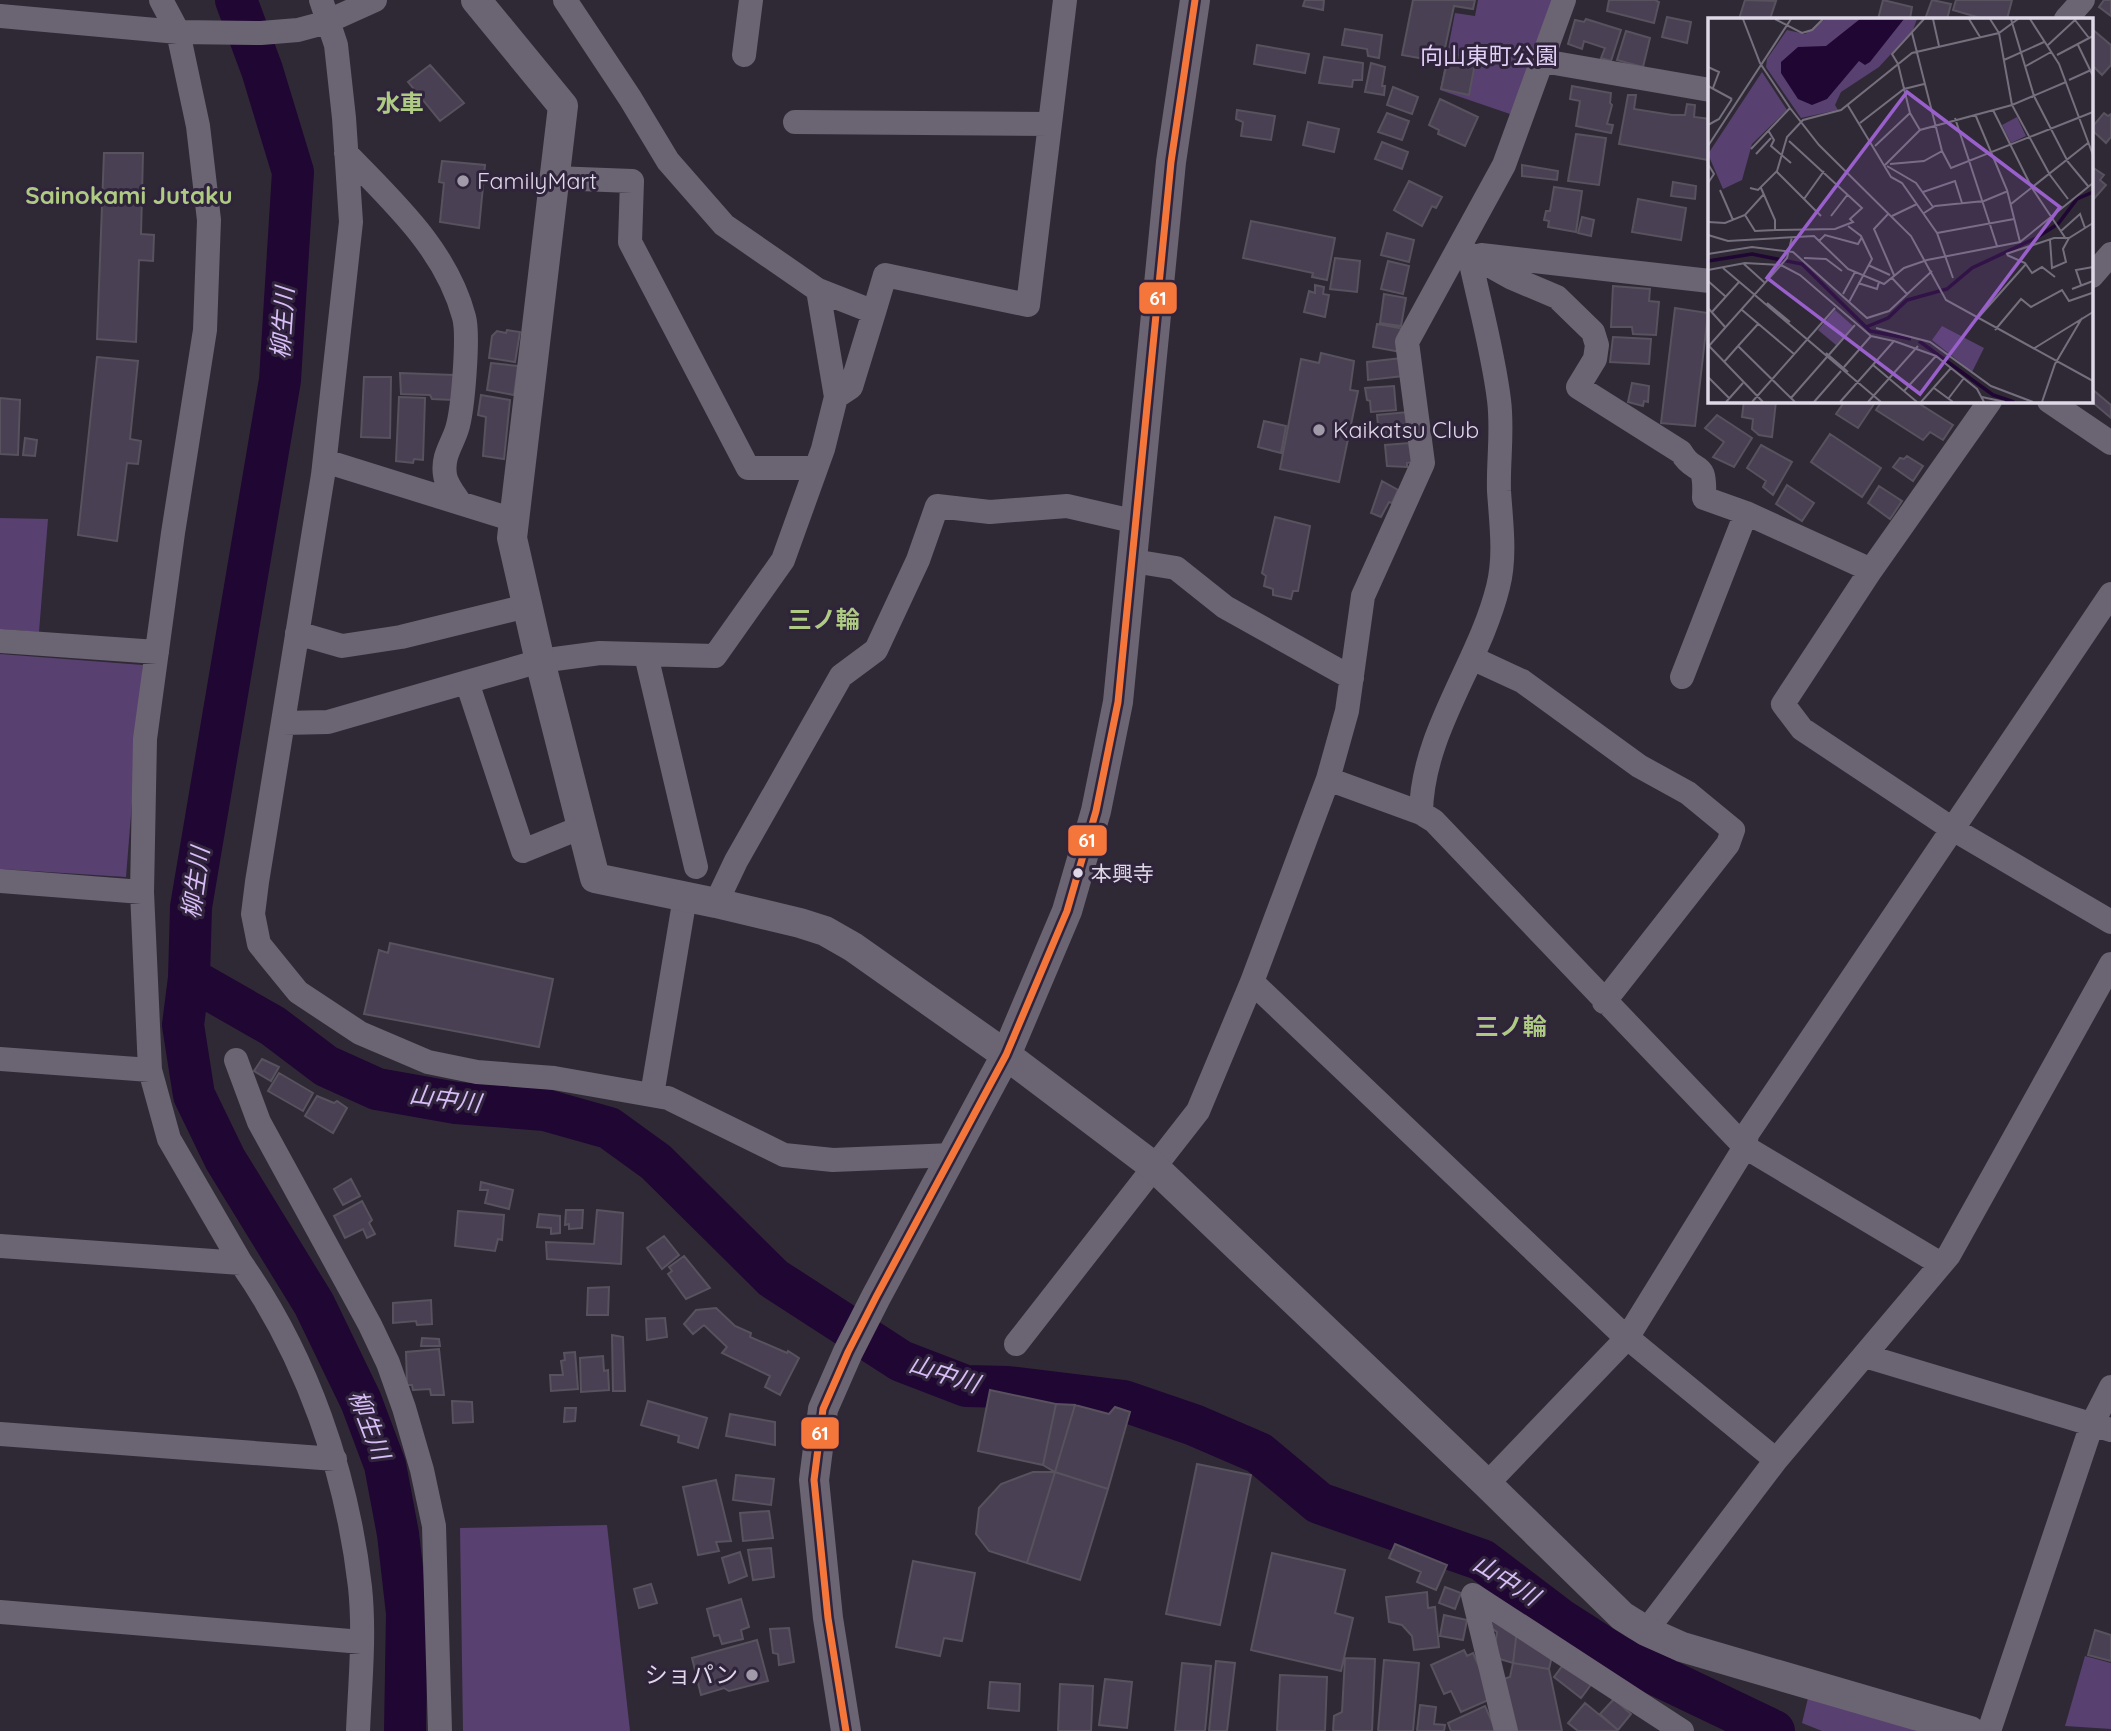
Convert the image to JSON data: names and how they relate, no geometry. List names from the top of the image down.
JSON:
{
  "districts": [
    "水車",
    "Sainokami Jutaku",
    "三ノ輪",
    "三ノ輪"
  ],
  "water": ["柳生川", "山中川"],
  "parks": ["向山東町公園"],
  "places": [
    "FamilyMart",
    "Kaikatsu Club",
    "本興寺",
    "ショパン"
  ],
  "lines": ["transit line 61"]
}
